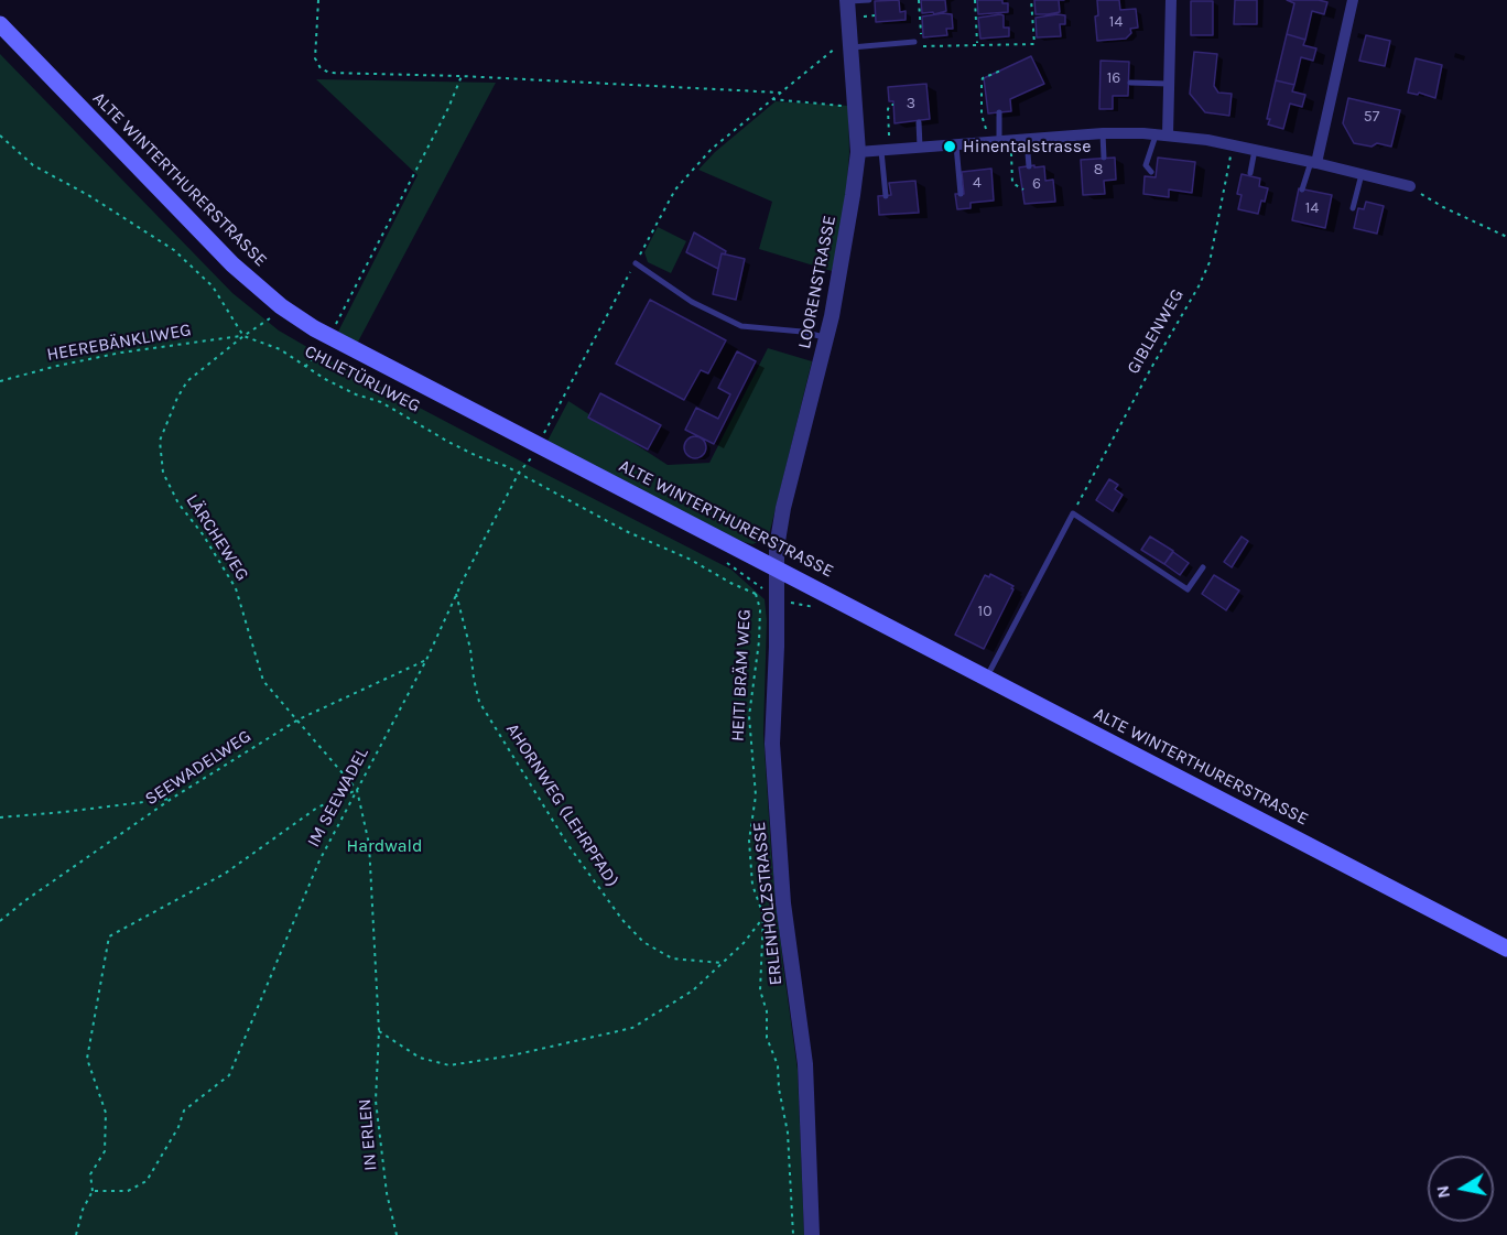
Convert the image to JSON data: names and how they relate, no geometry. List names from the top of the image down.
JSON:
{
  "streets": {
    "main road": ["ALTE WINTERTHURERSTRASSE"],
    "street": ["LOORENSTRASSE", "ERLENHOLZSTRASSE"],
    "path": [
      "GIBLENWEG",
      "HEEREBÄNKLIWEG",
      "CHLIETÜRLIWEG",
      "LÄRCHEWEG",
      "HEITI BRÄM WEG",
      "SEEWADELWEG",
      "IM SEEWADEL",
      "AHORNWEG (LEHRPFAD)",
      "IN ERLEN"
    ]
  },
  "crossings": [
    ["ALTE WINTERTHURERSTRASSE", "LOORENSTRASSE"],
    ["ALTE WINTERTHURERSTRASSE", "IM SEEWADEL"],
    ["ALTE WINTERTHURERSTRASSE", "ERLENHOLZSTRASSE"],
    ["LOORENSTRASSE", "ERLENHOLZSTRASSE"],
    ["HEEREBÄNKLIWEG", "CHLIETÜRLIWEG"],
    ["HEEREBÄNKLIWEG", "LÄRCHEWEG"],
    ["CHLIETÜRLIWEG", "LÄRCHEWEG"],
    ["CHLIETÜRLIWEG", "HEITI BRÄM WEG"],
    ["CHLIETÜRLIWEG", "IM SEEWADEL"],
    ["LÄRCHEWEG", "SEEWADELWEG"],
    ["LÄRCHEWEG", "IM SEEWADEL"],
    ["LÄRCHEWEG", "IN ERLEN"],
    ["SEEWADELWEG", "IM SEEWADEL"],
    ["IM SEEWADEL", "AHORNWEG (LEHRPFAD)"],
    ["IM SEEWADEL", "IN ERLEN"]
  ],
  "parks": ["Hardwald"],
  "places": ["Hinentalstrasse"],
  "house_numbers": [
    "14",
    "16",
    "3",
    "57",
    "8",
    "4",
    "6",
    "14",
    "10"
  ],
  "north": "left"
}
